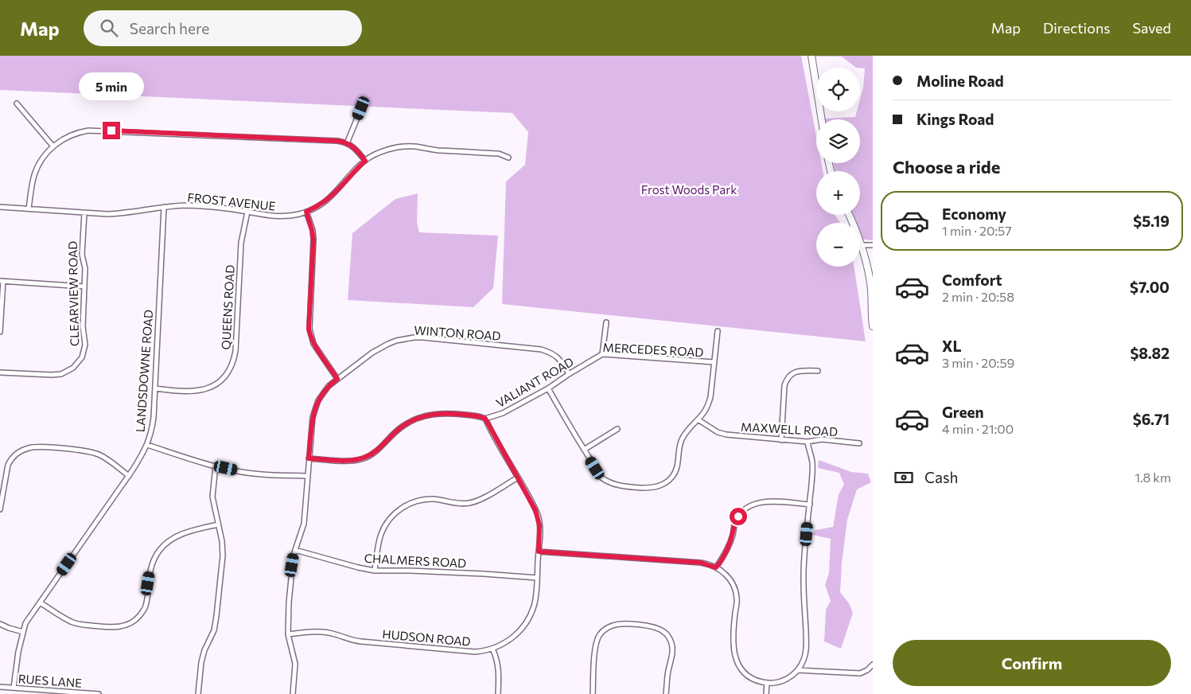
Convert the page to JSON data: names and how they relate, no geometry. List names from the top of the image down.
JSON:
{
  "streets": {
    "street": [
      "FROST AVENUE",
      "CLEARVIEW ROAD",
      "QUEENS ROAD",
      "WINTON ROAD",
      "MERCEDES ROAD",
      "LANDSDOWNE ROAD",
      "VALIANT ROAD",
      "MAXWELL ROAD",
      "CHALMERS ROAD",
      "HUDSON ROAD",
      "RUES LANE"
    ]
  },
  "crossings": [
    ["FROST AVENUE", "CLEARVIEW ROAD"],
    ["FROST AVENUE", "QUEENS ROAD"],
    ["FROST AVENUE", "LANDSDOWNE ROAD"],
    ["QUEENS ROAD", "LANDSDOWNE ROAD"],
    ["WINTON ROAD", "VALIANT ROAD"],
    ["WINTON ROAD", "CHALMERS ROAD"],
    ["WINTON ROAD", "HUDSON ROAD"],
    ["MERCEDES ROAD", "VALIANT ROAD"],
    ["LANDSDOWNE ROAD", "RUES LANE"],
    ["VALIANT ROAD", "HUDSON ROAD"],
    ["CHALMERS ROAD", "HUDSON ROAD"]
  ],
  "parks": ["Frost Woods Park"],
  "page": {
    "header": "Map",
    "search": "Search here",
    "nav": ["Map", "Directions", "Saved"],
    "banner": ["Moline Road", "Kings Road"],
    "map_buttons": ["+", "−"],
    "bubble": "5 min",
    "heading": "Choose a ride",
    "list": [
      {
        "name": "Economy",
        "note": "1 min · 20:57",
        "value": "$5.19"
      },
      {
        "name": "Comfort",
        "note": "2 min · 20:58",
        "value": "$7.00"
      },
      {
        "name": "XL",
        "note": "3 min · 20:59",
        "value": "$8.82"
      },
      {
        "name": "Green",
        "note": "4 min · 21:00",
        "value": "$6.71"
      }
    ],
    "pay": ["Cash", "1.8 km"],
    "buttons": "Confirm"
  }
}
